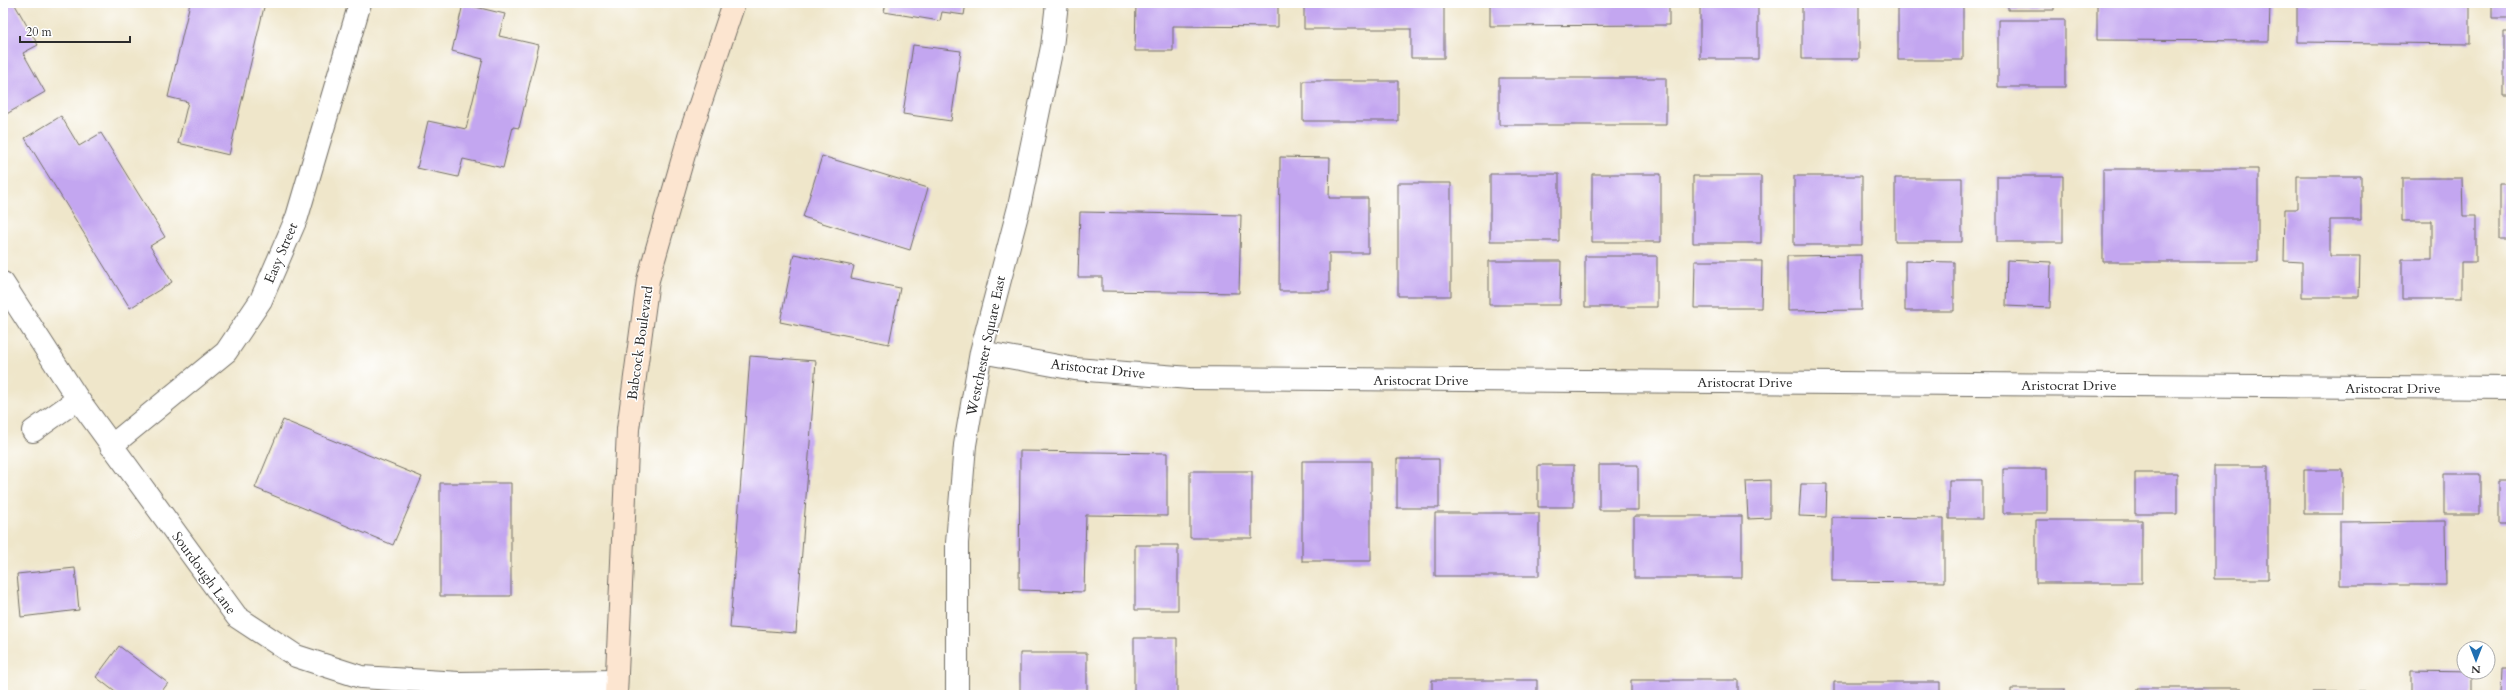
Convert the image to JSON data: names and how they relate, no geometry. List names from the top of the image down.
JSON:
{
  "streets": {
    "street": [
      "Easy Street",
      "Babcock Boulevard",
      "Westchester Square East",
      "Aristocrat Drive",
      "Sourdough Lane"
    ]
  },
  "crossings": [
    ["Easy Street", "Sourdough Lane"],
    ["Babcock Boulevard", "Sourdough Lane"],
    ["Westchester Square East", "Aristocrat Drive"]
  ],
  "scale_bar": "20 m",
  "north": "bottom"
}
